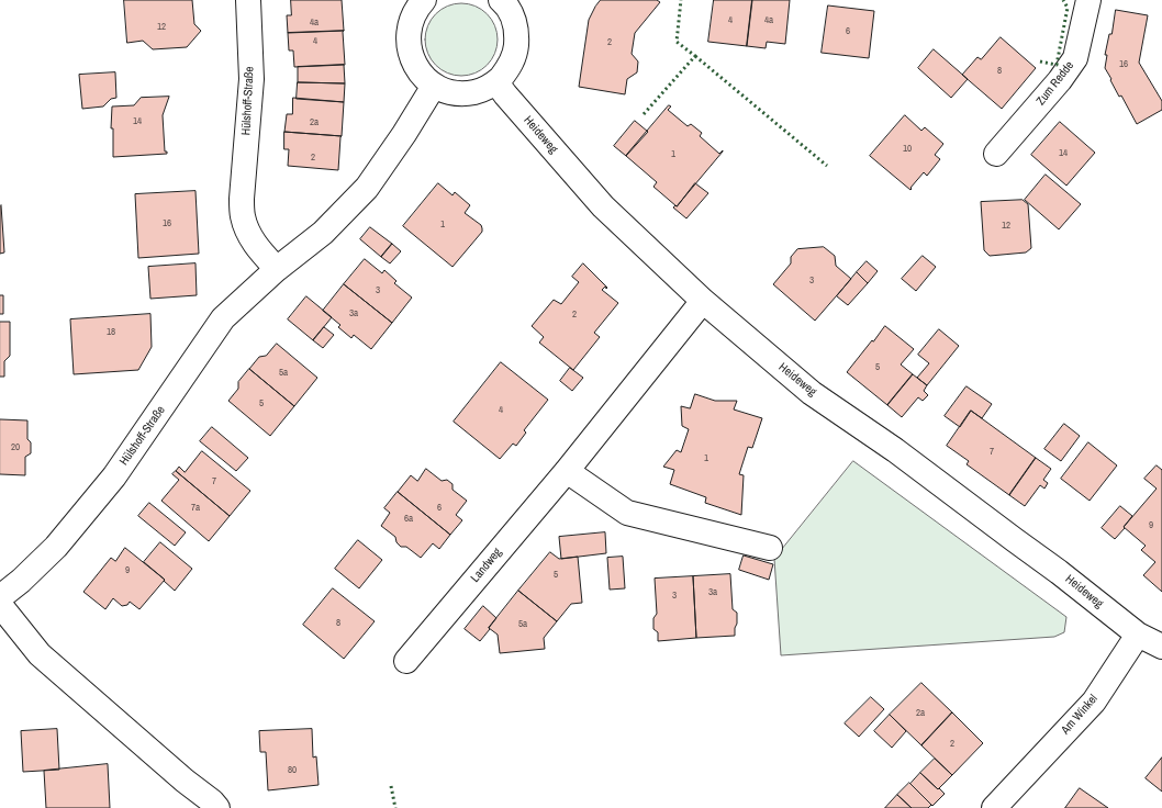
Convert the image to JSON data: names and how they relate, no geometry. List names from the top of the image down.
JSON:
{
  "streets": {
    "street": [
      "Zum Redde",
      "Hülshoff-Straße",
      "Heideweg",
      "Landweg",
      "Am Winkel"
    ]
  },
  "crossings": [
    ["Heideweg", "Landweg"],
    ["Heideweg", "Am Winkel"]
  ],
  "house_numbers": [
    "4",
    "4a",
    "4a",
    "12",
    "6",
    "4",
    "2",
    "16",
    "8",
    "14",
    "2a",
    "10",
    "14",
    "1",
    "2",
    "16",
    "1",
    "12",
    "3",
    "3",
    "3a",
    "2",
    "18",
    "5",
    "5a",
    "5",
    "4",
    "20",
    "7",
    "1",
    "7",
    "7a",
    "6",
    "6a",
    "9",
    "9",
    "5",
    "3a",
    "3",
    "8",
    "5a",
    "2a",
    "2",
    "80"
  ]
}
